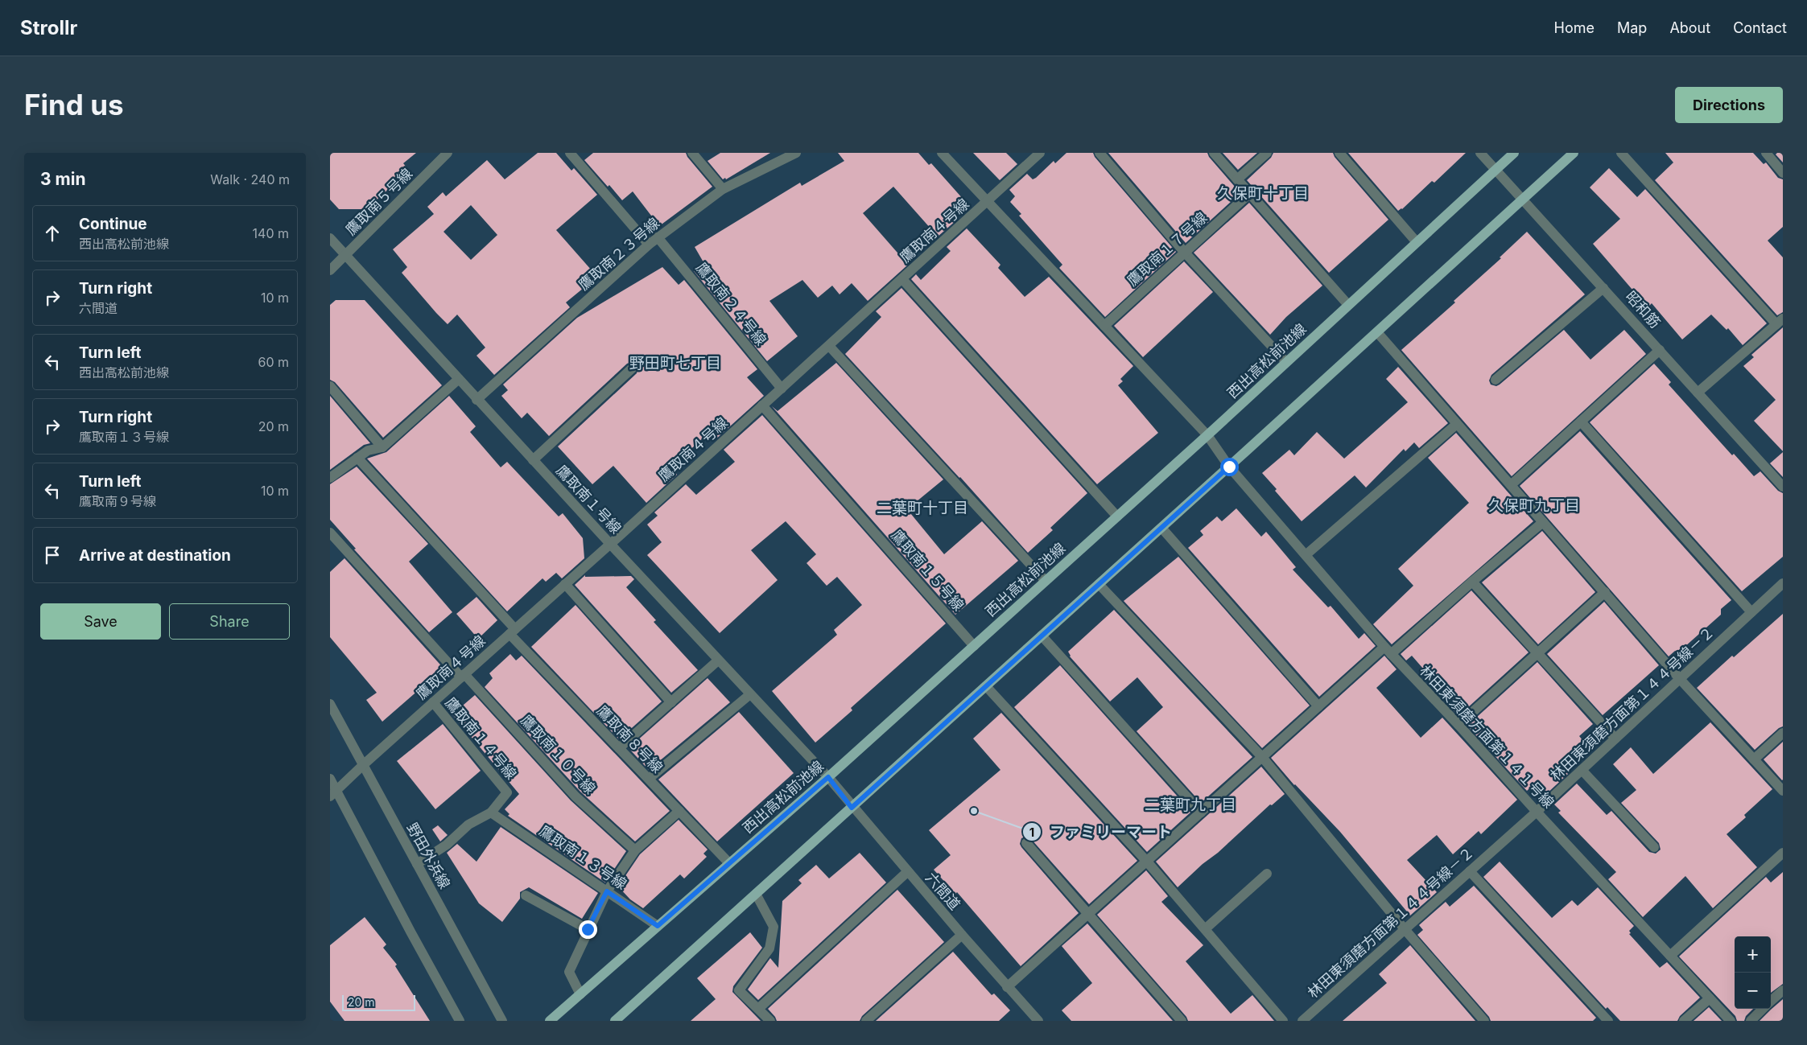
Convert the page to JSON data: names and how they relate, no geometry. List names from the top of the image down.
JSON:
{
  "streets": {
    "main road": ["西出高松前池線"],
    "street": [
      "鷹取南５号線",
      "鷹取南４号線",
      "鷹取南１７号線",
      "鷹取南２３号線",
      "鷹取南２４号線",
      "昭和筋",
      "鷹取南１号線",
      "鷹取南１５号線",
      "林田東須磨方面第１４４号線－２",
      "林田東須磨方面第１４１号線",
      "鷹取南１４号線",
      "鷹取南８号線",
      "鷹取南１０号線",
      "野田外浜線",
      "鷹取南１３号線",
      "六間道"
    ]
  },
  "crossings": [
    ["鷹取南５号線", "鷹取南１号線"],
    ["鷹取南４号線", "鷹取南２４号線"],
    ["鷹取南４号線", "鷹取南１号線"],
    ["鷹取南４号線", "鷹取南１５号線"],
    ["鷹取南４号線", "林田東須磨方面第１４１号線"],
    ["鷹取南４号線", "鷹取南１４号線"],
    ["鷹取南４号線", "鷹取南８号線"],
    ["鷹取南４号線", "鷹取南１０号線"],
    ["鷹取南４号線", "野田外浜線"],
    ["鷹取南１７号線", "林田東須磨方面第１４１号線"],
    ["鷹取南２３号線", "鷹取南２４号線"],
    ["鷹取南２３号線", "鷹取南１号線"],
    ["昭和筋", "西出高松前池線"],
    ["西出高松前池線", "鷹取南１号線"],
    ["西出高松前池線", "鷹取南１５号線"],
    ["西出高松前池線", "林田東須磨方面第１４１号線"],
    ["西出高松前池線", "鷹取南８号線"],
    ["西出高松前池線", "鷹取南１３号線"],
    ["西出高松前池線", "六間道"],
    ["鷹取南１号線", "六間道"],
    ["林田東須磨方面第１４４号線－２", "林田東須磨方面第１４１号線"],
    ["鷹取南１４号線", "鷹取南１３号線"]
  ],
  "districts": [
    "久保町十丁目",
    "野田町七丁目",
    "久保町九丁目",
    "二葉町十丁目",
    "二葉町九丁目"
  ],
  "places": ["ファミリーマート"],
  "scale_bar": "20 m",
  "page": {
    "header": "Strollr",
    "nav": [
      "Home",
      "Map",
      "About",
      "Contact"
    ],
    "buttons": [
      "Directions",
      ["Save", "Share"]
    ],
    "title": "Find us",
    "heading": ["3 min", "Walk · 240 m"],
    "list": [
      ["Continue", "西出高松前池線", "140 m"],
      ["Turn right", "六間道", "10 m"],
      ["Turn left", "西出高松前池線", "60 m"],
      ["Turn right", "鷹取南１３号線", "20 m"],
      ["Turn left", "鷹取南９号線", "10 m"],
      "Arrive at destination"
    ],
    "map_buttons": ["+", "−"],
    "scale": "20 m"
  }
}
